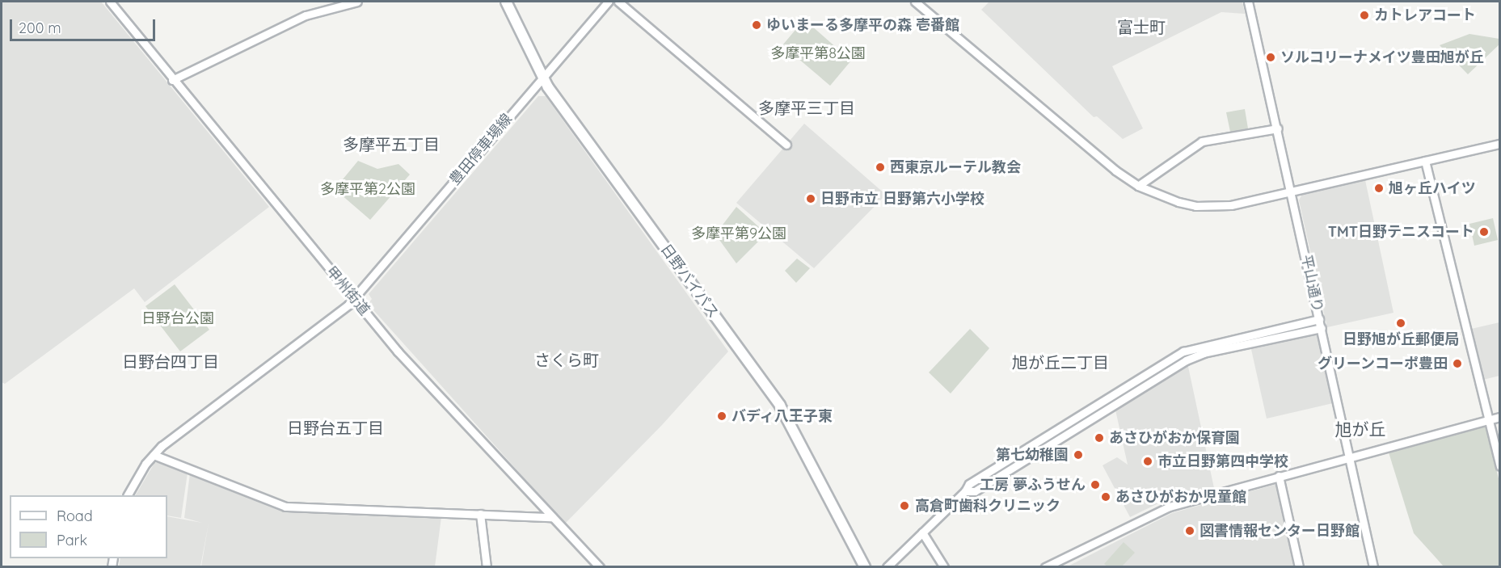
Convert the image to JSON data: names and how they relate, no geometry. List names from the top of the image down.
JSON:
{
  "streets": {
    "highway": ["日野バイパス"],
    "street": ["豊田停車場線", "平山通り", "甲州街道"]
  },
  "crossings": [
    ["豊田停車場線", "日野バイパス"],
    ["豊田停車場線", "甲州街道"]
  ],
  "districts": [
    "富士町",
    "多摩平三丁目",
    "多摩平五丁目",
    "さくら町",
    "日野台四丁目",
    "旭が丘二丁目",
    "日野台五丁目",
    "旭が丘"
  ],
  "parks": [
    "多摩平第8公園",
    "多摩平第2公園",
    "多摩平第9公園",
    "日野台公園"
  ],
  "places": [
    "カトレアコート",
    "ゆいまーる多摩平の森 壱番館",
    "ソルコリーナメイツ豊田旭が丘",
    "西東京ルーテル教会",
    "旭ヶ丘ハイツ",
    "日野市立 日野第六小学校",
    "TMT日野テニスコート",
    "日野旭が丘郵便局",
    "グリーンコーポ豊田",
    "バディ八王子東",
    "あさひがおか保育園",
    "第七幼稚園",
    "市立日野第四中学校",
    "工房 夢ふうせん",
    "あさひがおか児童館",
    "高倉町歯科クリニック",
    "図書情報センター日野館"
  ],
  "legend": ["Road", "Park"],
  "scale_bar": "200 m"
}
